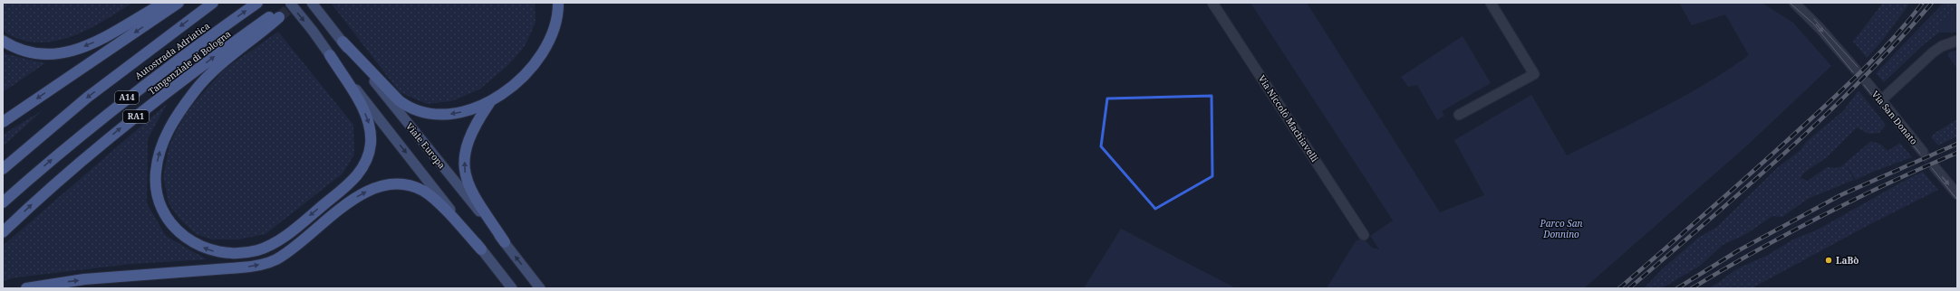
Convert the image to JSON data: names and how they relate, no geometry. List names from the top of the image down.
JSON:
{
  "streets": {
    "highway": [
      "Autostrada Adriatica",
      "Tangenziale di Bologna",
      "A14",
      "RA1"
    ],
    "main road": ["Viale Europa"],
    "street": ["Via San Donato", "Via Niccolò Machiavelli"]
  },
  "parks": ["Parco San Donnino"],
  "places": ["LaBò"]
}
